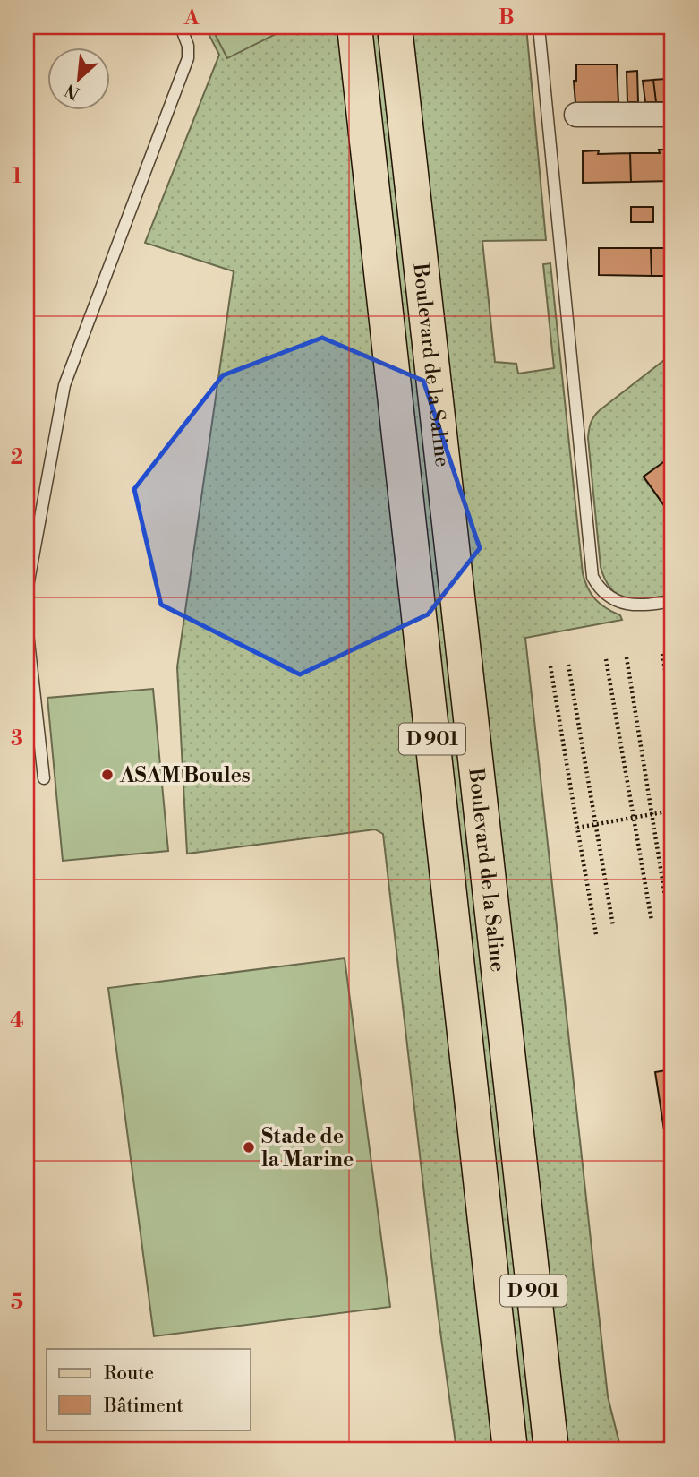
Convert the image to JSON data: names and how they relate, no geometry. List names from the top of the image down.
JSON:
{
  "streets": {
    "main road": ["Boulevard de la Saline", "D 901"]
  },
  "places": ["ASAM Boules", "Stade de la Marine"],
  "legend": ["Route", "Bâtiment"],
  "north": "bottom left",
  "grid": {
    "columns": ["A", "B"],
    "rows": [
      "1",
      "2",
      "3",
      "4",
      "5"
    ]
  }
}
